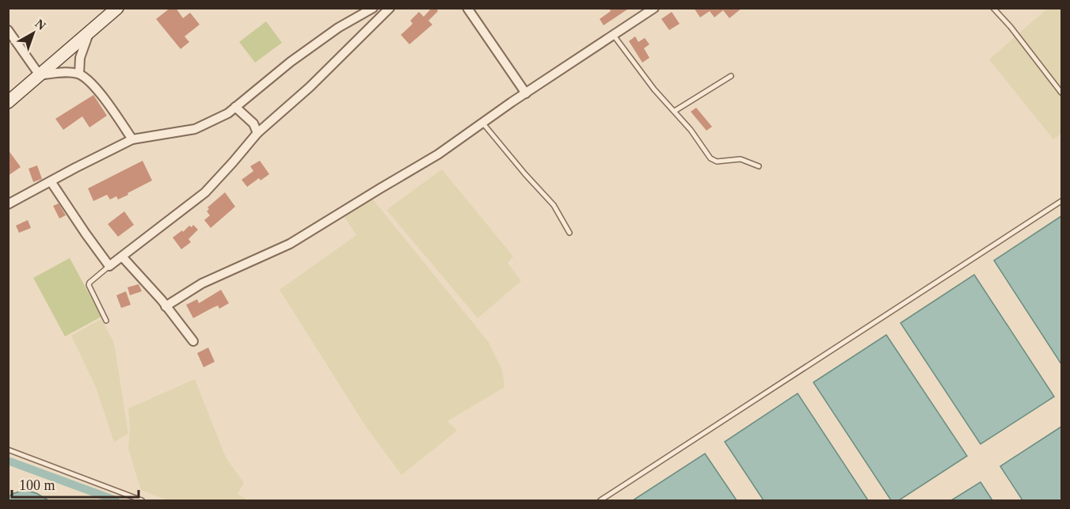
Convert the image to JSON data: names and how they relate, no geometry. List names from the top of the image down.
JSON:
{
  "scale_bar": "100 m",
  "north": "top right"
}
